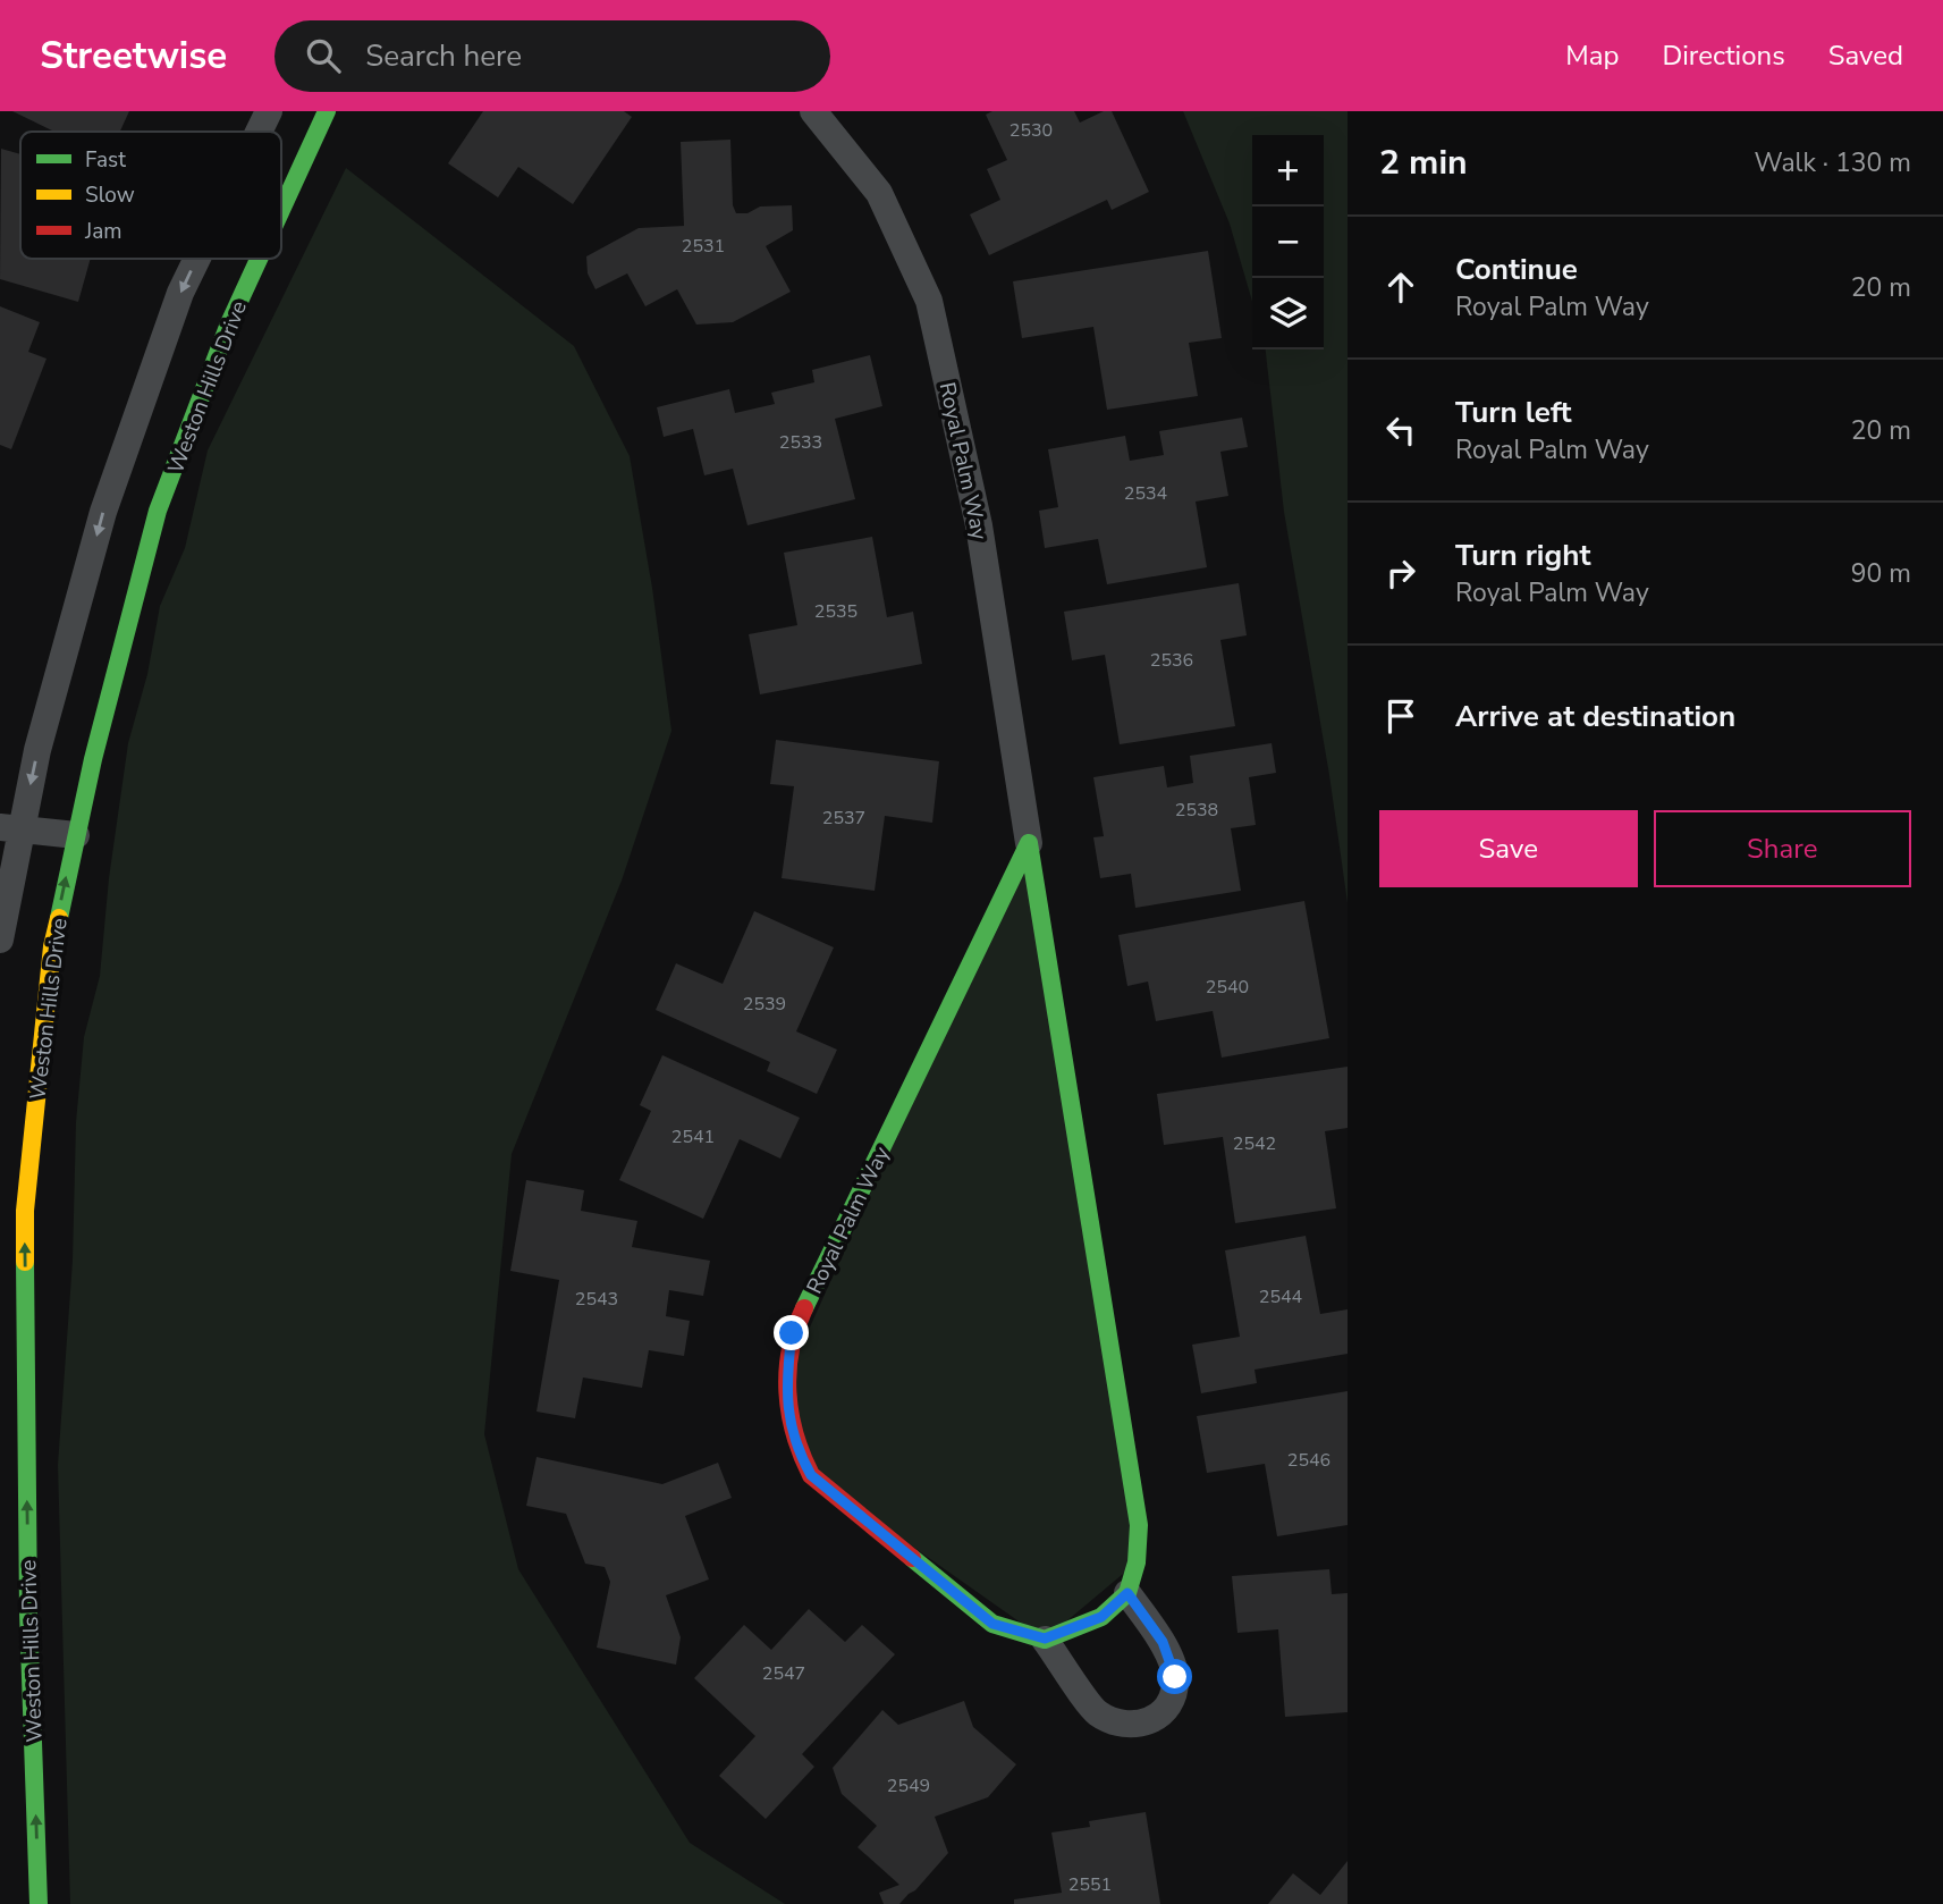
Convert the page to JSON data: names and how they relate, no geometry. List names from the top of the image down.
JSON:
{
  "streets": {
    "street": ["Weston Hills Drive", "Royal Palm Way"]
  },
  "one_way": ["Weston Hills Drive"],
  "house_numbers": [
    "2530",
    "2531",
    "2533",
    "2534",
    "2535",
    "2536",
    "2538",
    "2537",
    "2540",
    "2539",
    "2541",
    "2542",
    "2544",
    "2543",
    "2546",
    "2547",
    "2549",
    "2551"
  ],
  "legend": ["Fast", "Slow", "Jam"],
  "page": {
    "header": "Streetwise",
    "search": "Search here",
    "nav": ["Map", "Directions", "Saved"],
    "heading": ["2 min", "Walk · 130 m"],
    "map_buttons": ["+", "−"],
    "list": [
      ["Continue", "Royal Palm Way", "20 m"],
      ["Turn left", "Royal Palm Way", "20 m"],
      ["Turn right", "Royal Palm Way", "90 m"],
      "Arrive at destination"
    ],
    "buttons": ["Save", "Share"]
  }
}
